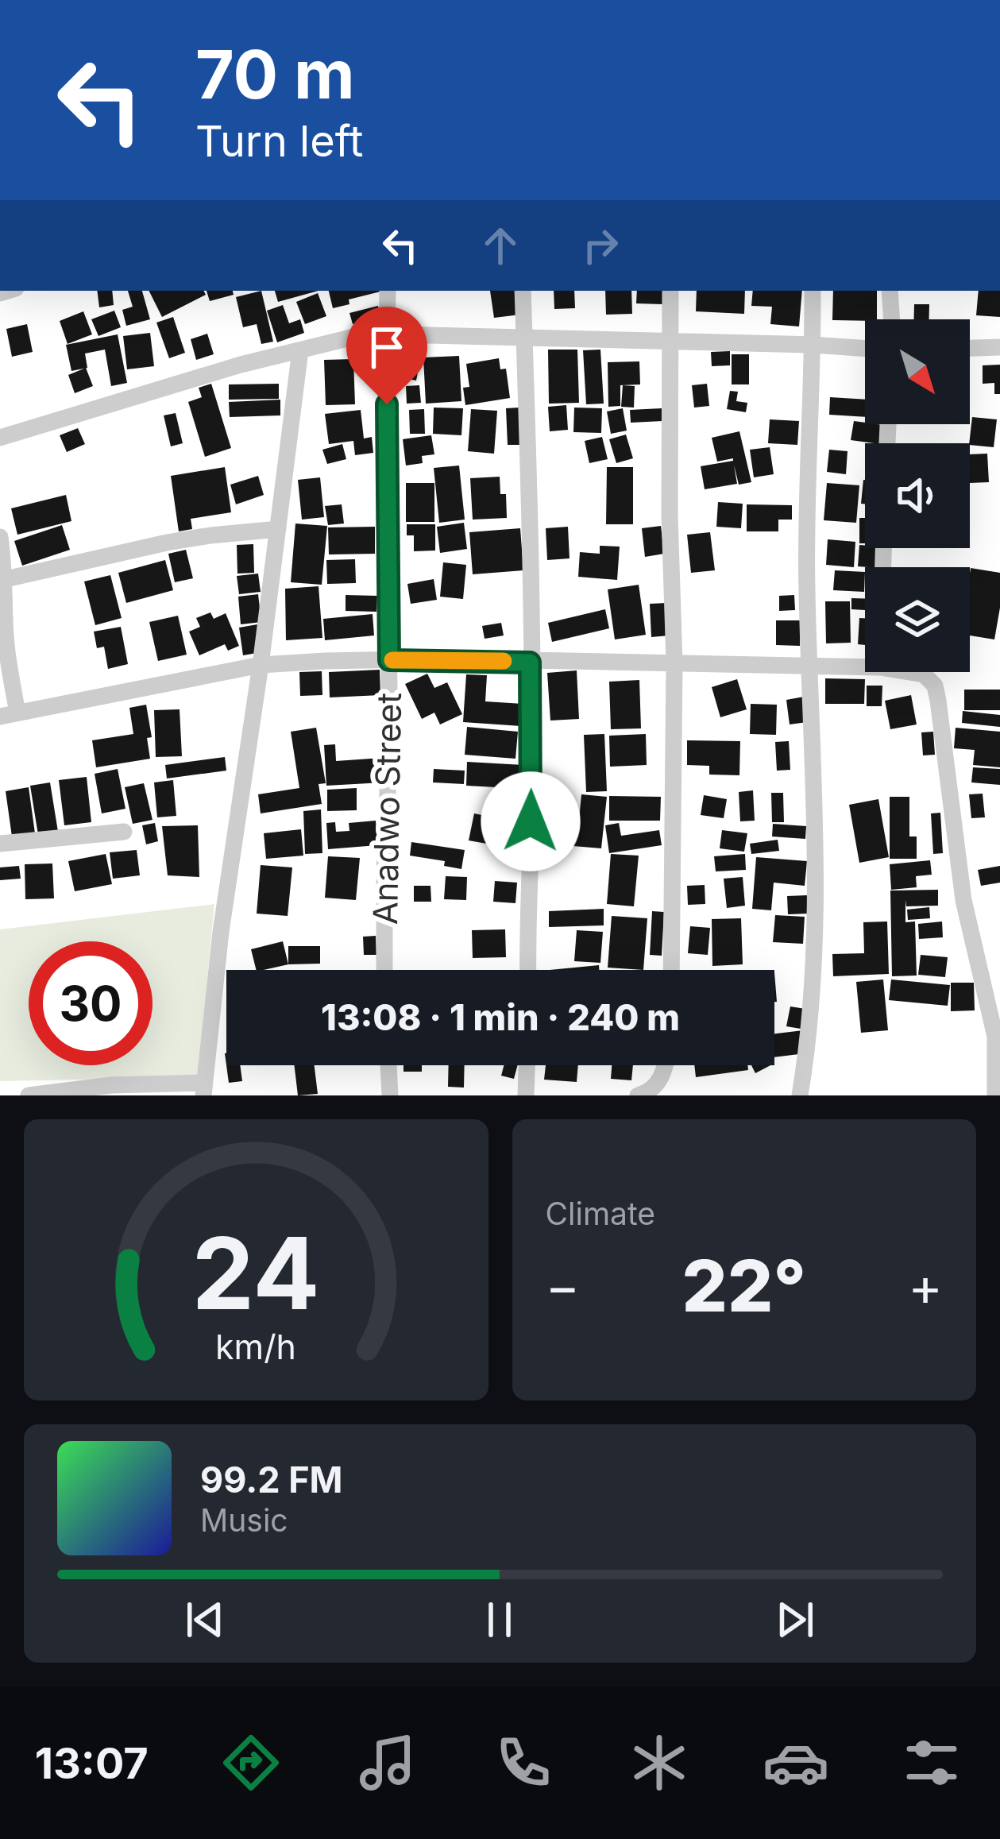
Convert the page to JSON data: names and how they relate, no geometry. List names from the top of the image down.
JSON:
{
  "streets": {
    "street": ["Anadwo Street"]
  },
  "north": "bottom right",
  "page": {
    "turn": ["70 m", "Turn left"],
    "limit": "30",
    "trip": "13:08 · 1 min · 240 m",
    "tile": "Climate",
    "heat": ["−", "22°", "+"],
    "song": ["99.2 FM", "Music"],
    "tabs": "13:07",
    "gauge": ["24", "km/h"]
  }
}
